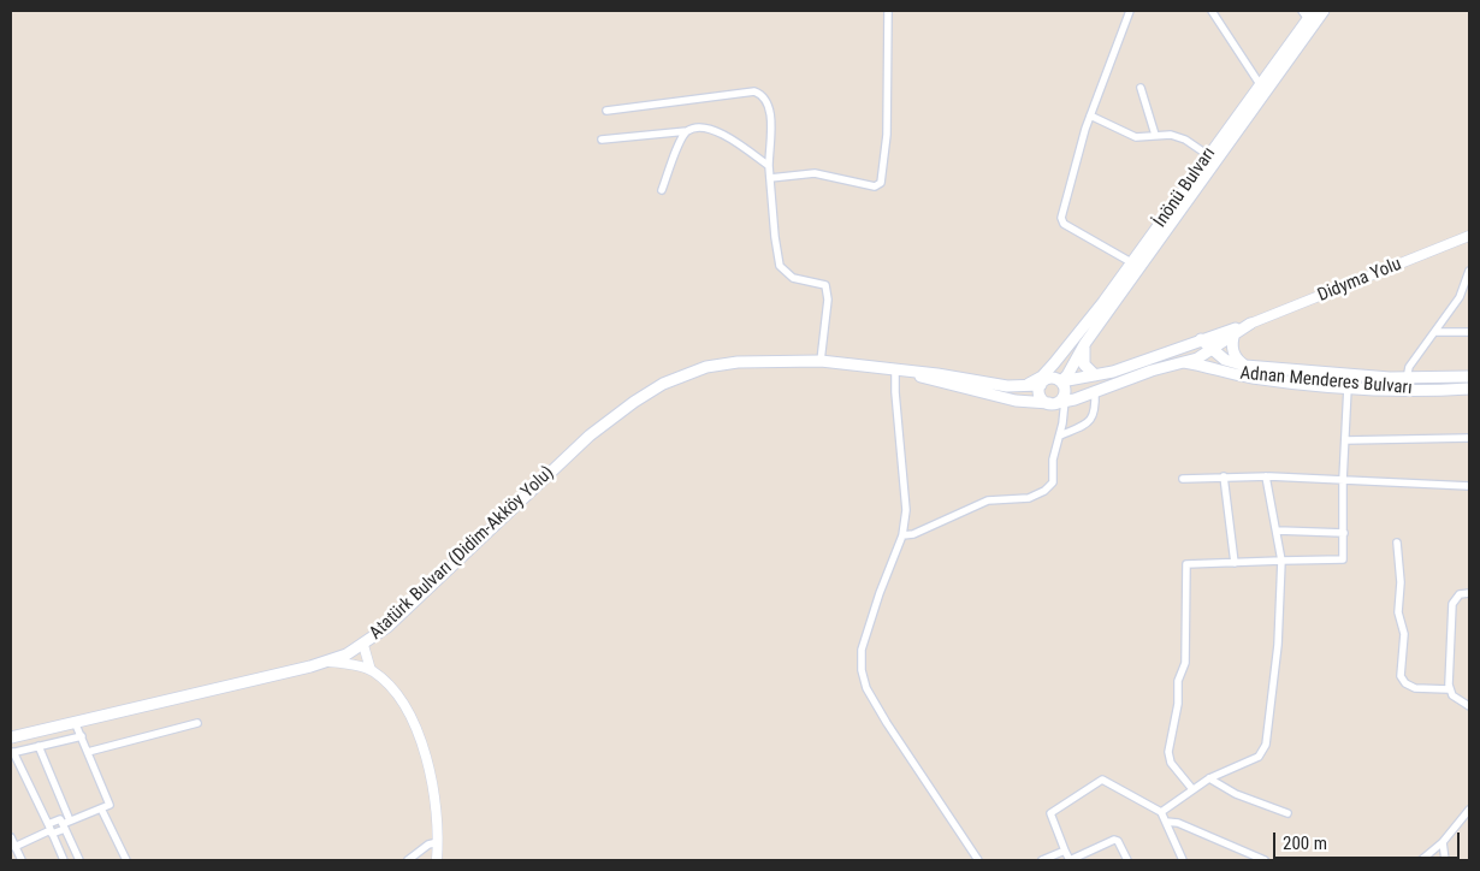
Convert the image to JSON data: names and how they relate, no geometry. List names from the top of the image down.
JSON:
{
  "streets": {
    "main road": ["İnönü Bulvarı", "Adnan Menderes Bulvarı", "Atatürk Bulvarı (Didim-Akköy Yolu)"],
    "street": ["Didyma Yolu"]
  },
  "scale_bar": "200 m"
}
